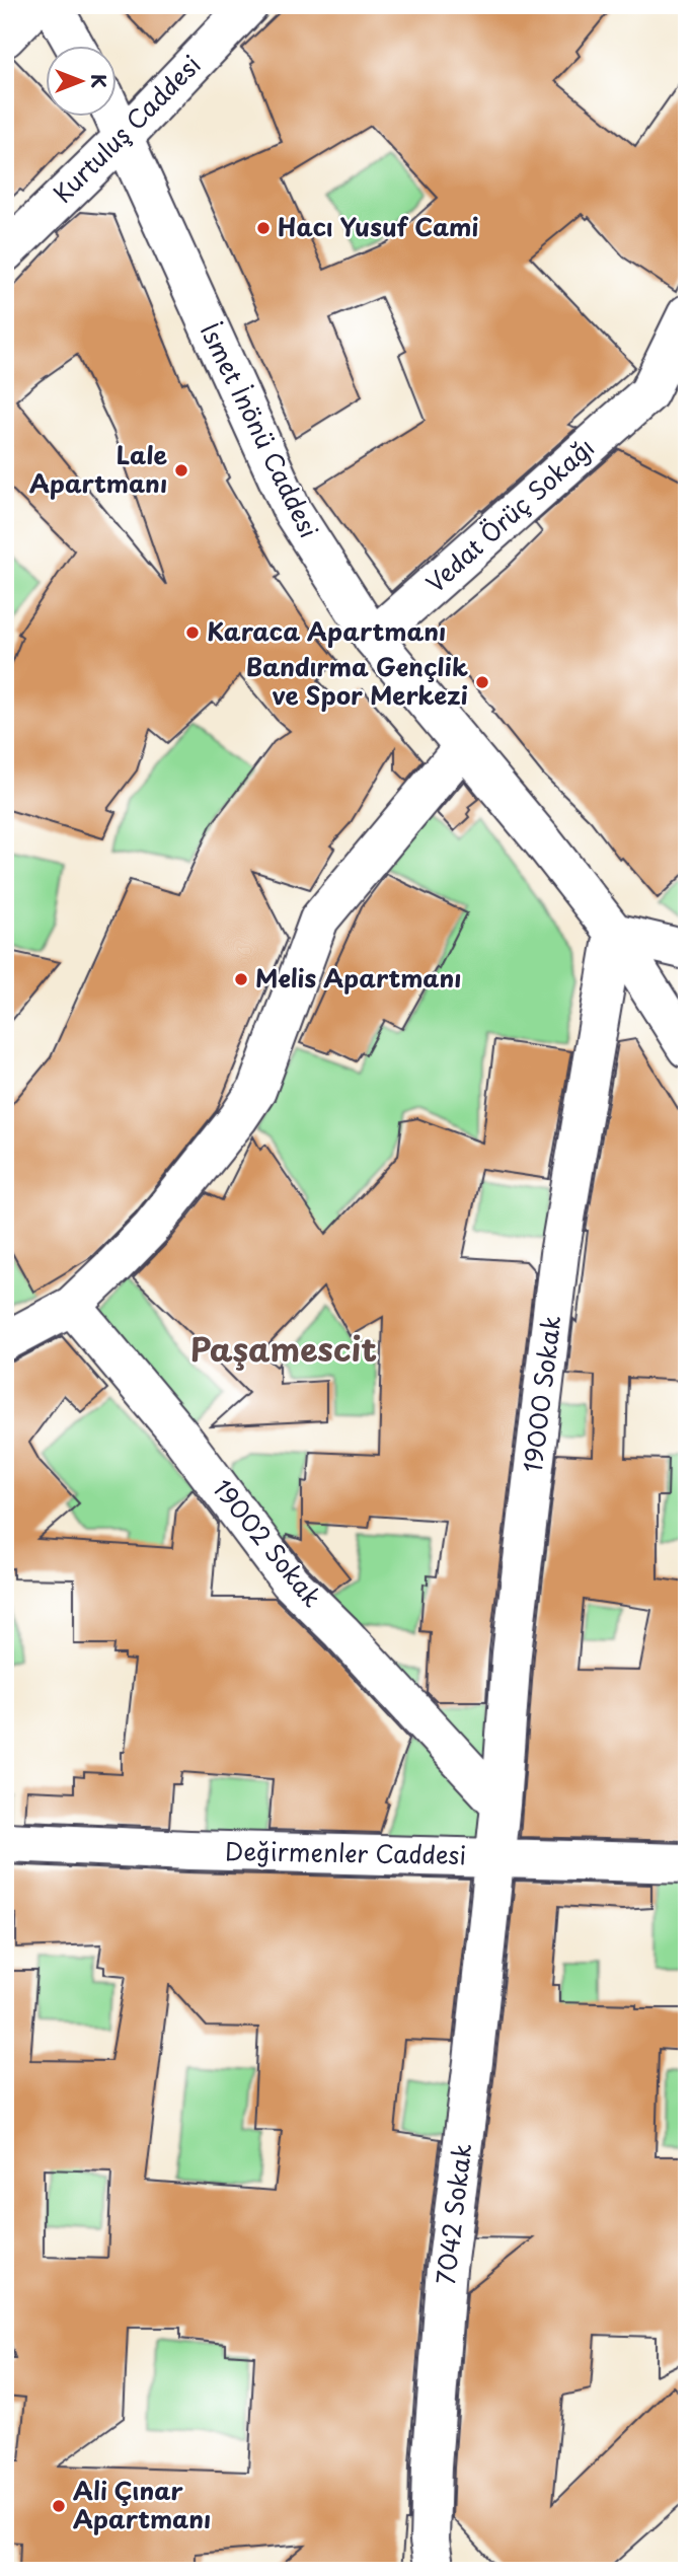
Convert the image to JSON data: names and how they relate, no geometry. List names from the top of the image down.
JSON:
{
  "streets": {
    "street": [
      "Kurtuluş Caddesi",
      "İsmet İnönü Caddesi",
      "Vedat Örüç Sokağı",
      "19000 Sokak",
      "19002 Sokak",
      "Değirmenler Caddesi",
      "7042 Sokak"
    ]
  },
  "crossings": [
    ["Kurtuluş Caddesi", "İsmet İnönü Caddesi"],
    ["İsmet İnönü Caddesi", "Vedat Örüç Sokağı"],
    ["İsmet İnönü Caddesi", "19000 Sokak"],
    ["19000 Sokak", "19002 Sokak"],
    ["19000 Sokak", "Değirmenler Caddesi"],
    ["19000 Sokak", "7042 Sokak"],
    ["Değirmenler Caddesi", "7042 Sokak"]
  ],
  "districts": ["Paşamescit"],
  "places": [
    "Hacı Yusuf Cami",
    "Lale Apartmanı",
    "Karaca Apartmanı",
    "Bandırma Gençlik ve Spor Merkezi",
    "Melis Apartmanı",
    "Ali Çınar Apartmanı"
  ],
  "north": "right"
}
